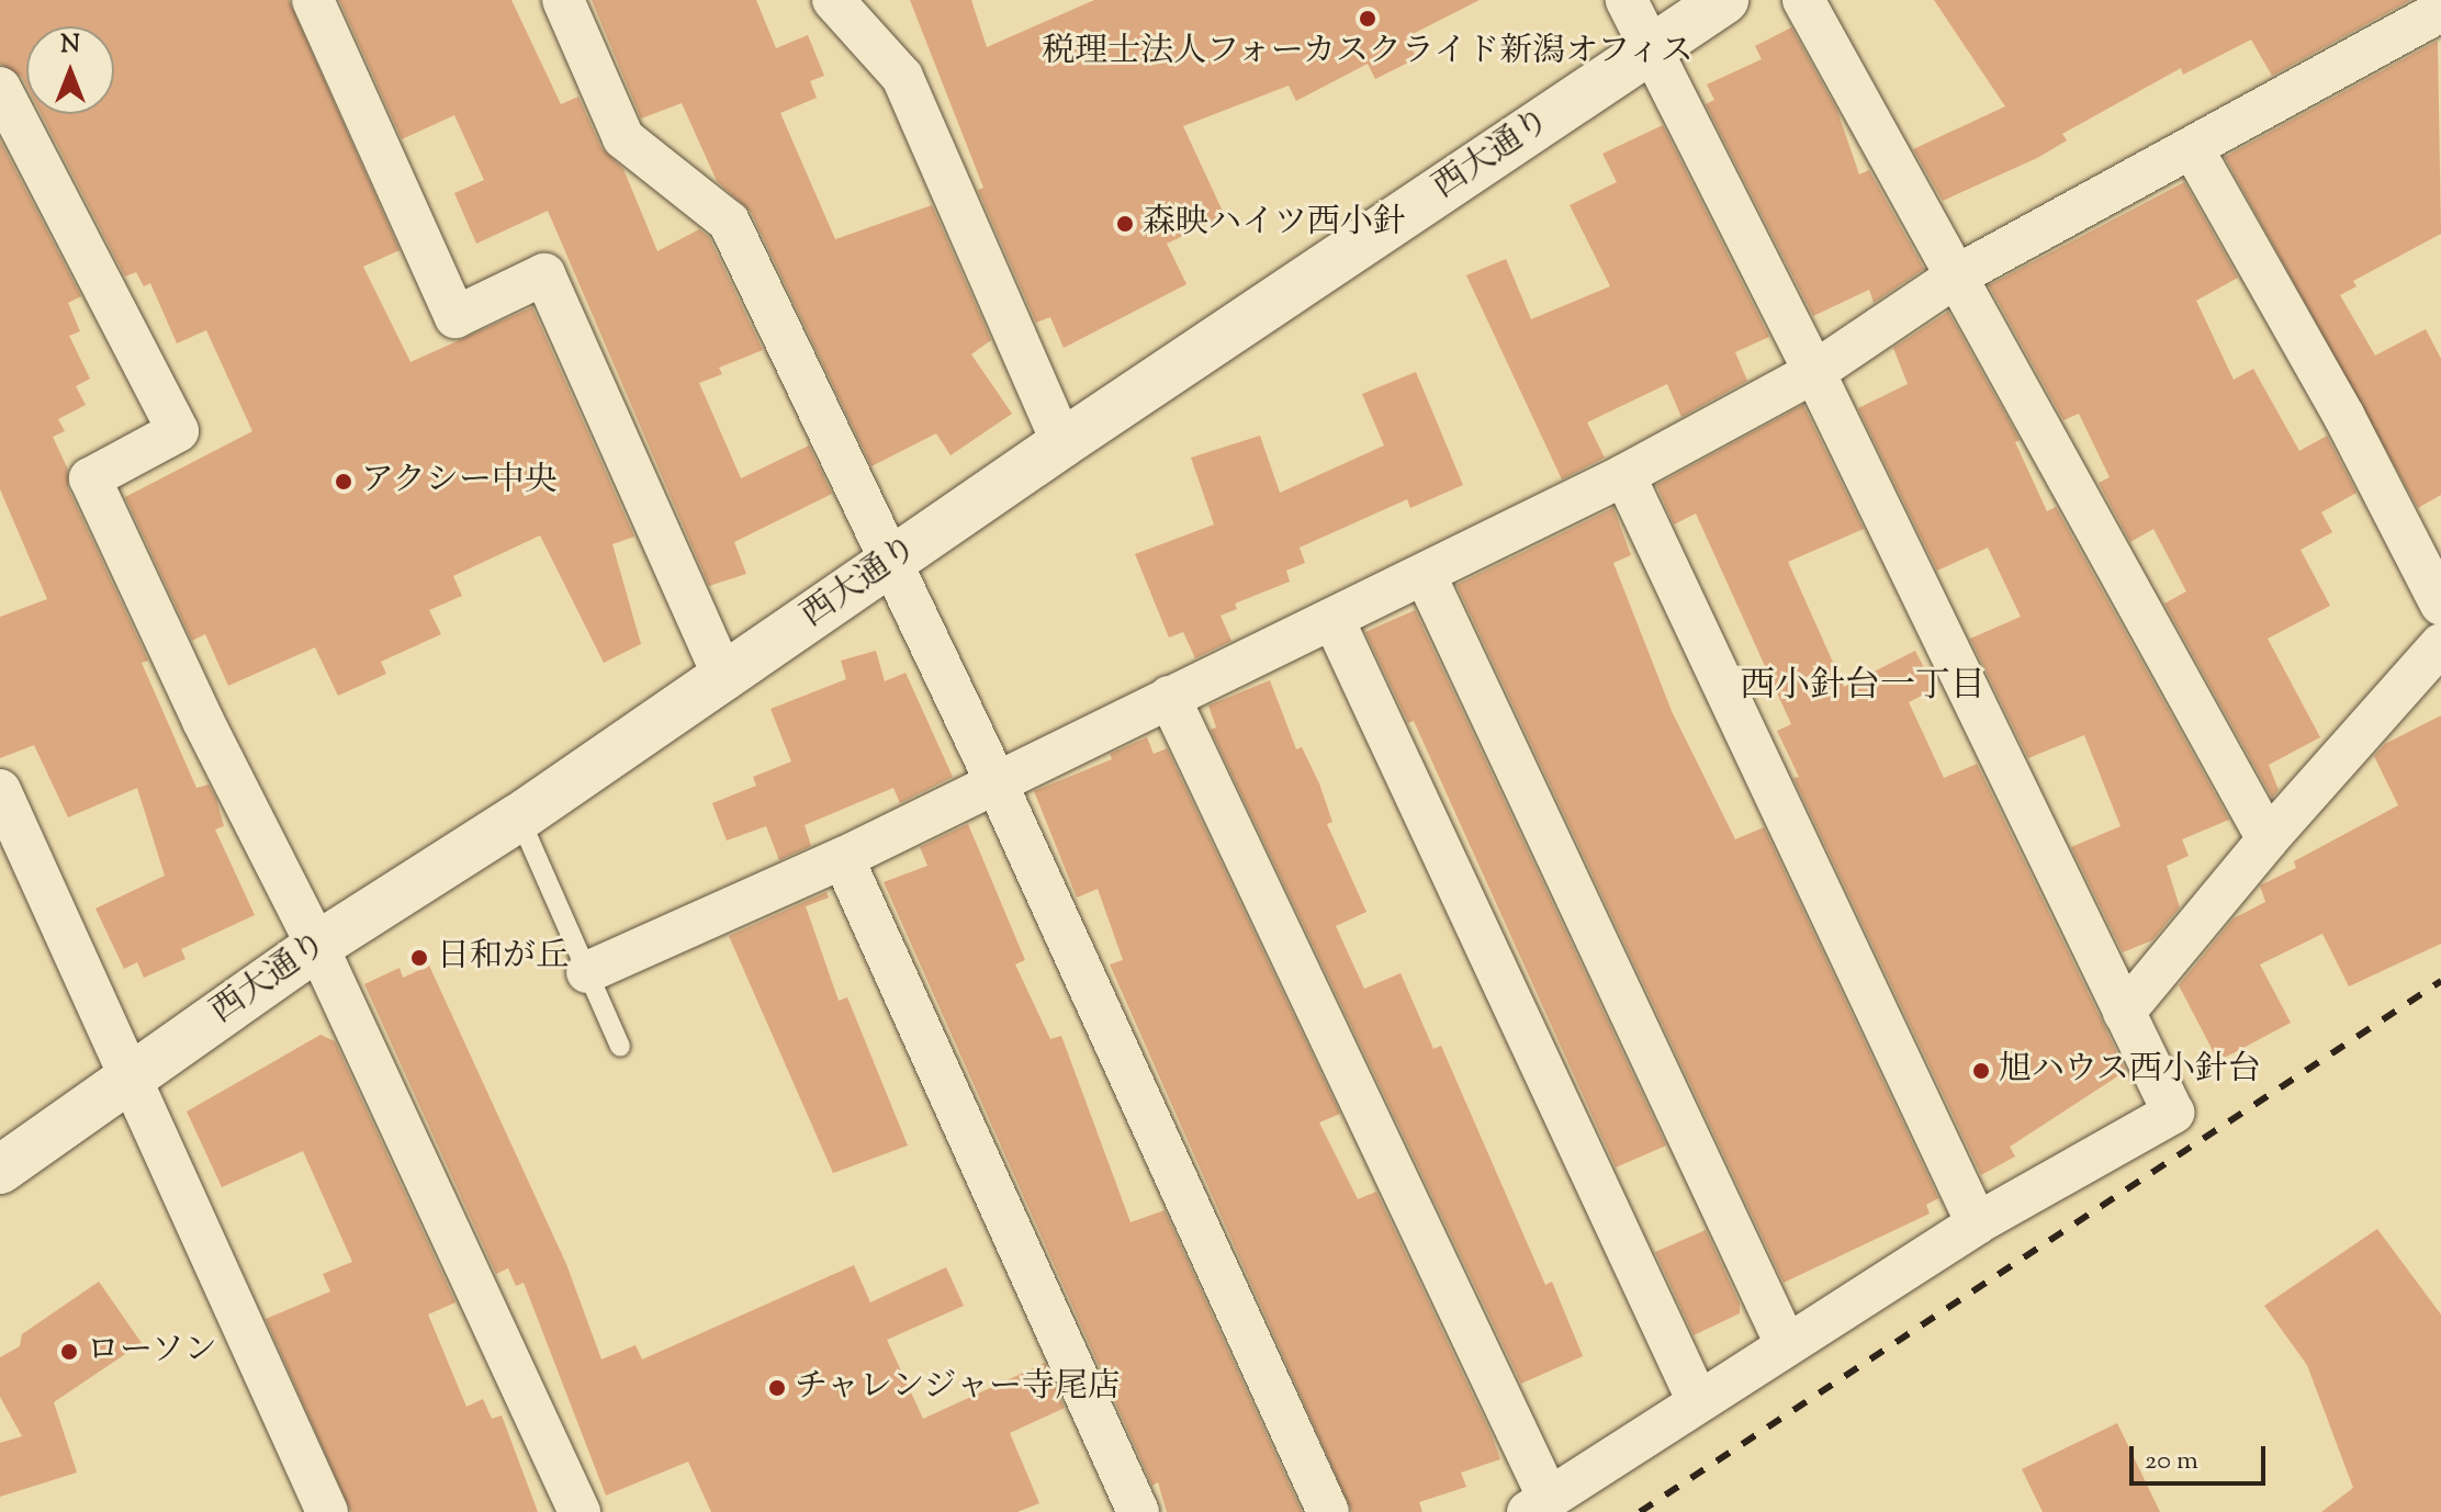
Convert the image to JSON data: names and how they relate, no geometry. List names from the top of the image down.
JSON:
{
  "streets": {
    "street": ["西大通り"]
  },
  "districts": ["西小針台一丁目"],
  "places": [
    "税理士法人フォーカスクライド新潟オフィス",
    "森映ハイツ西小針",
    "アクシー中央",
    "日和が丘",
    "旭ハウス西小針台",
    "ローソン",
    "チャレンジャー寺尾店"
  ],
  "scale_bar": "20 m",
  "north": "top"
}
